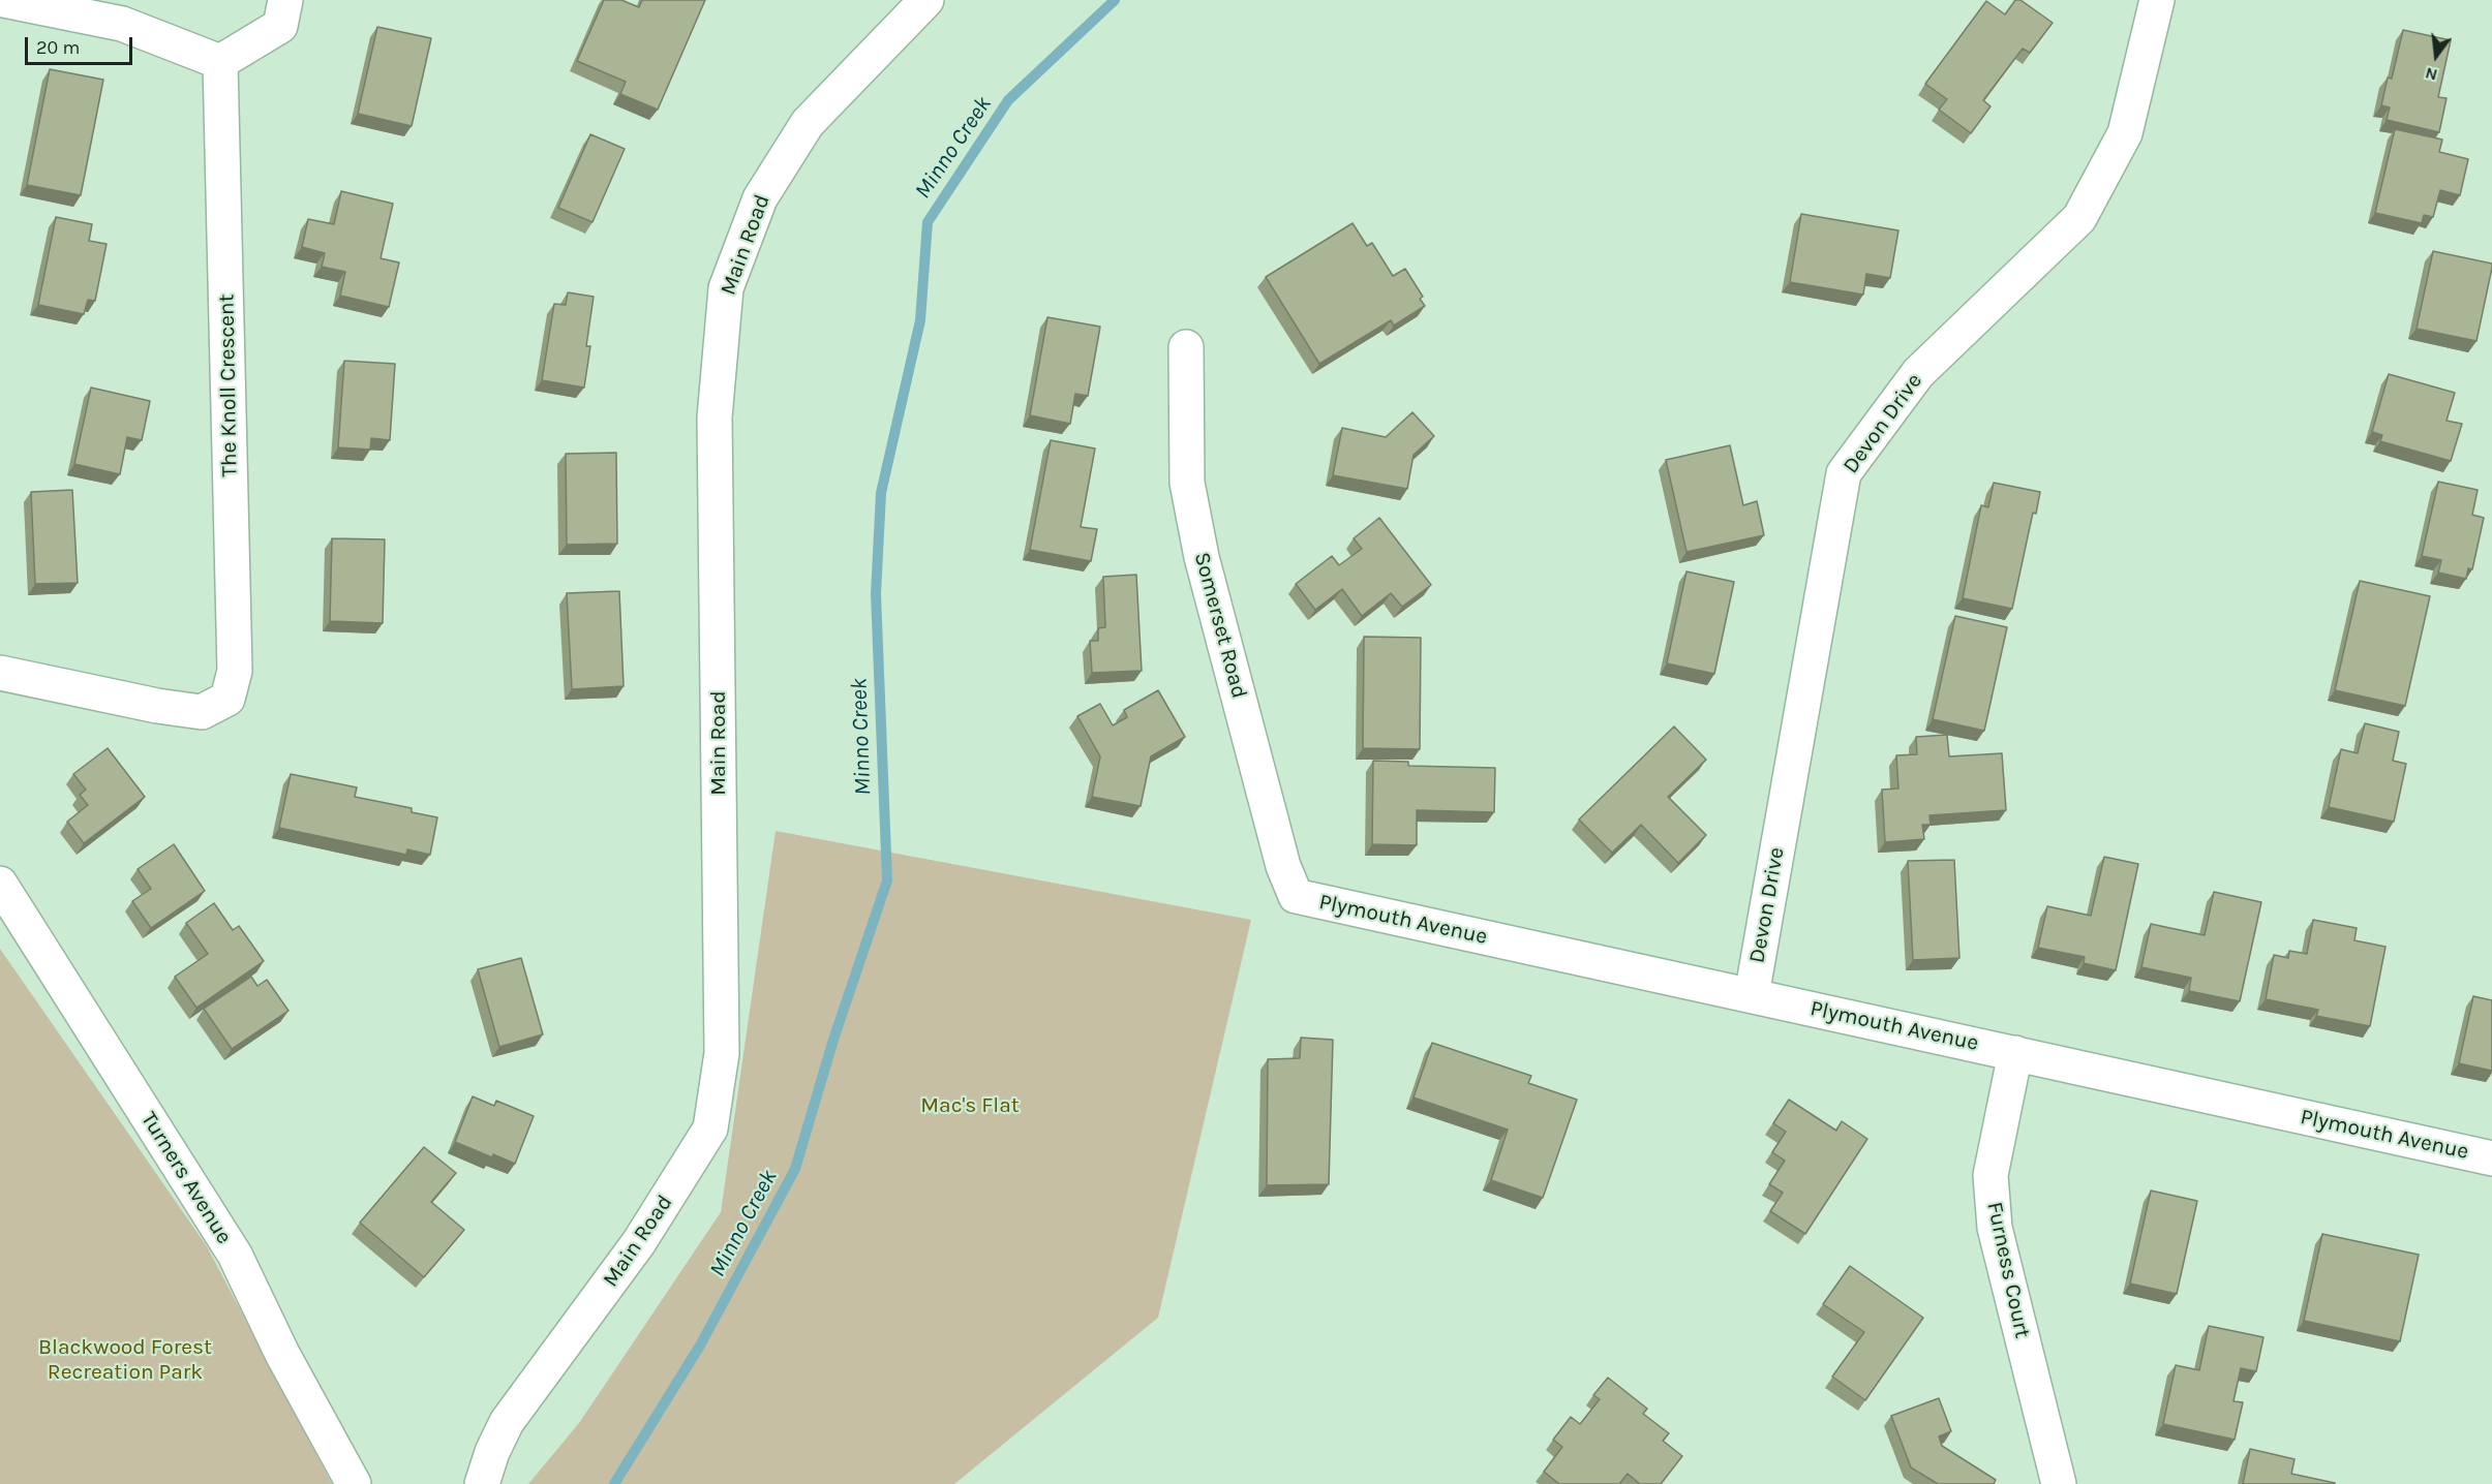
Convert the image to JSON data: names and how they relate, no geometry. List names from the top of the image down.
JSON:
{
  "streets": {
    "street": [
      "Main Road",
      "The Knoll Crescent",
      "Devon Drive",
      "Somerset Road",
      "Plymouth Avenue",
      "Turners Avenue",
      "Furness Court"
    ]
  },
  "crossings": [
    ["Devon Drive", "Plymouth Avenue"],
    ["Somerset Road", "Plymouth Avenue"],
    ["Plymouth Avenue", "Furness Court"]
  ],
  "water": ["Minno Creek"],
  "parks": ["Mac's Flat", "Blackwood Forest Recreation Park"],
  "scale_bar": "20 m",
  "north": "bottom"
}
